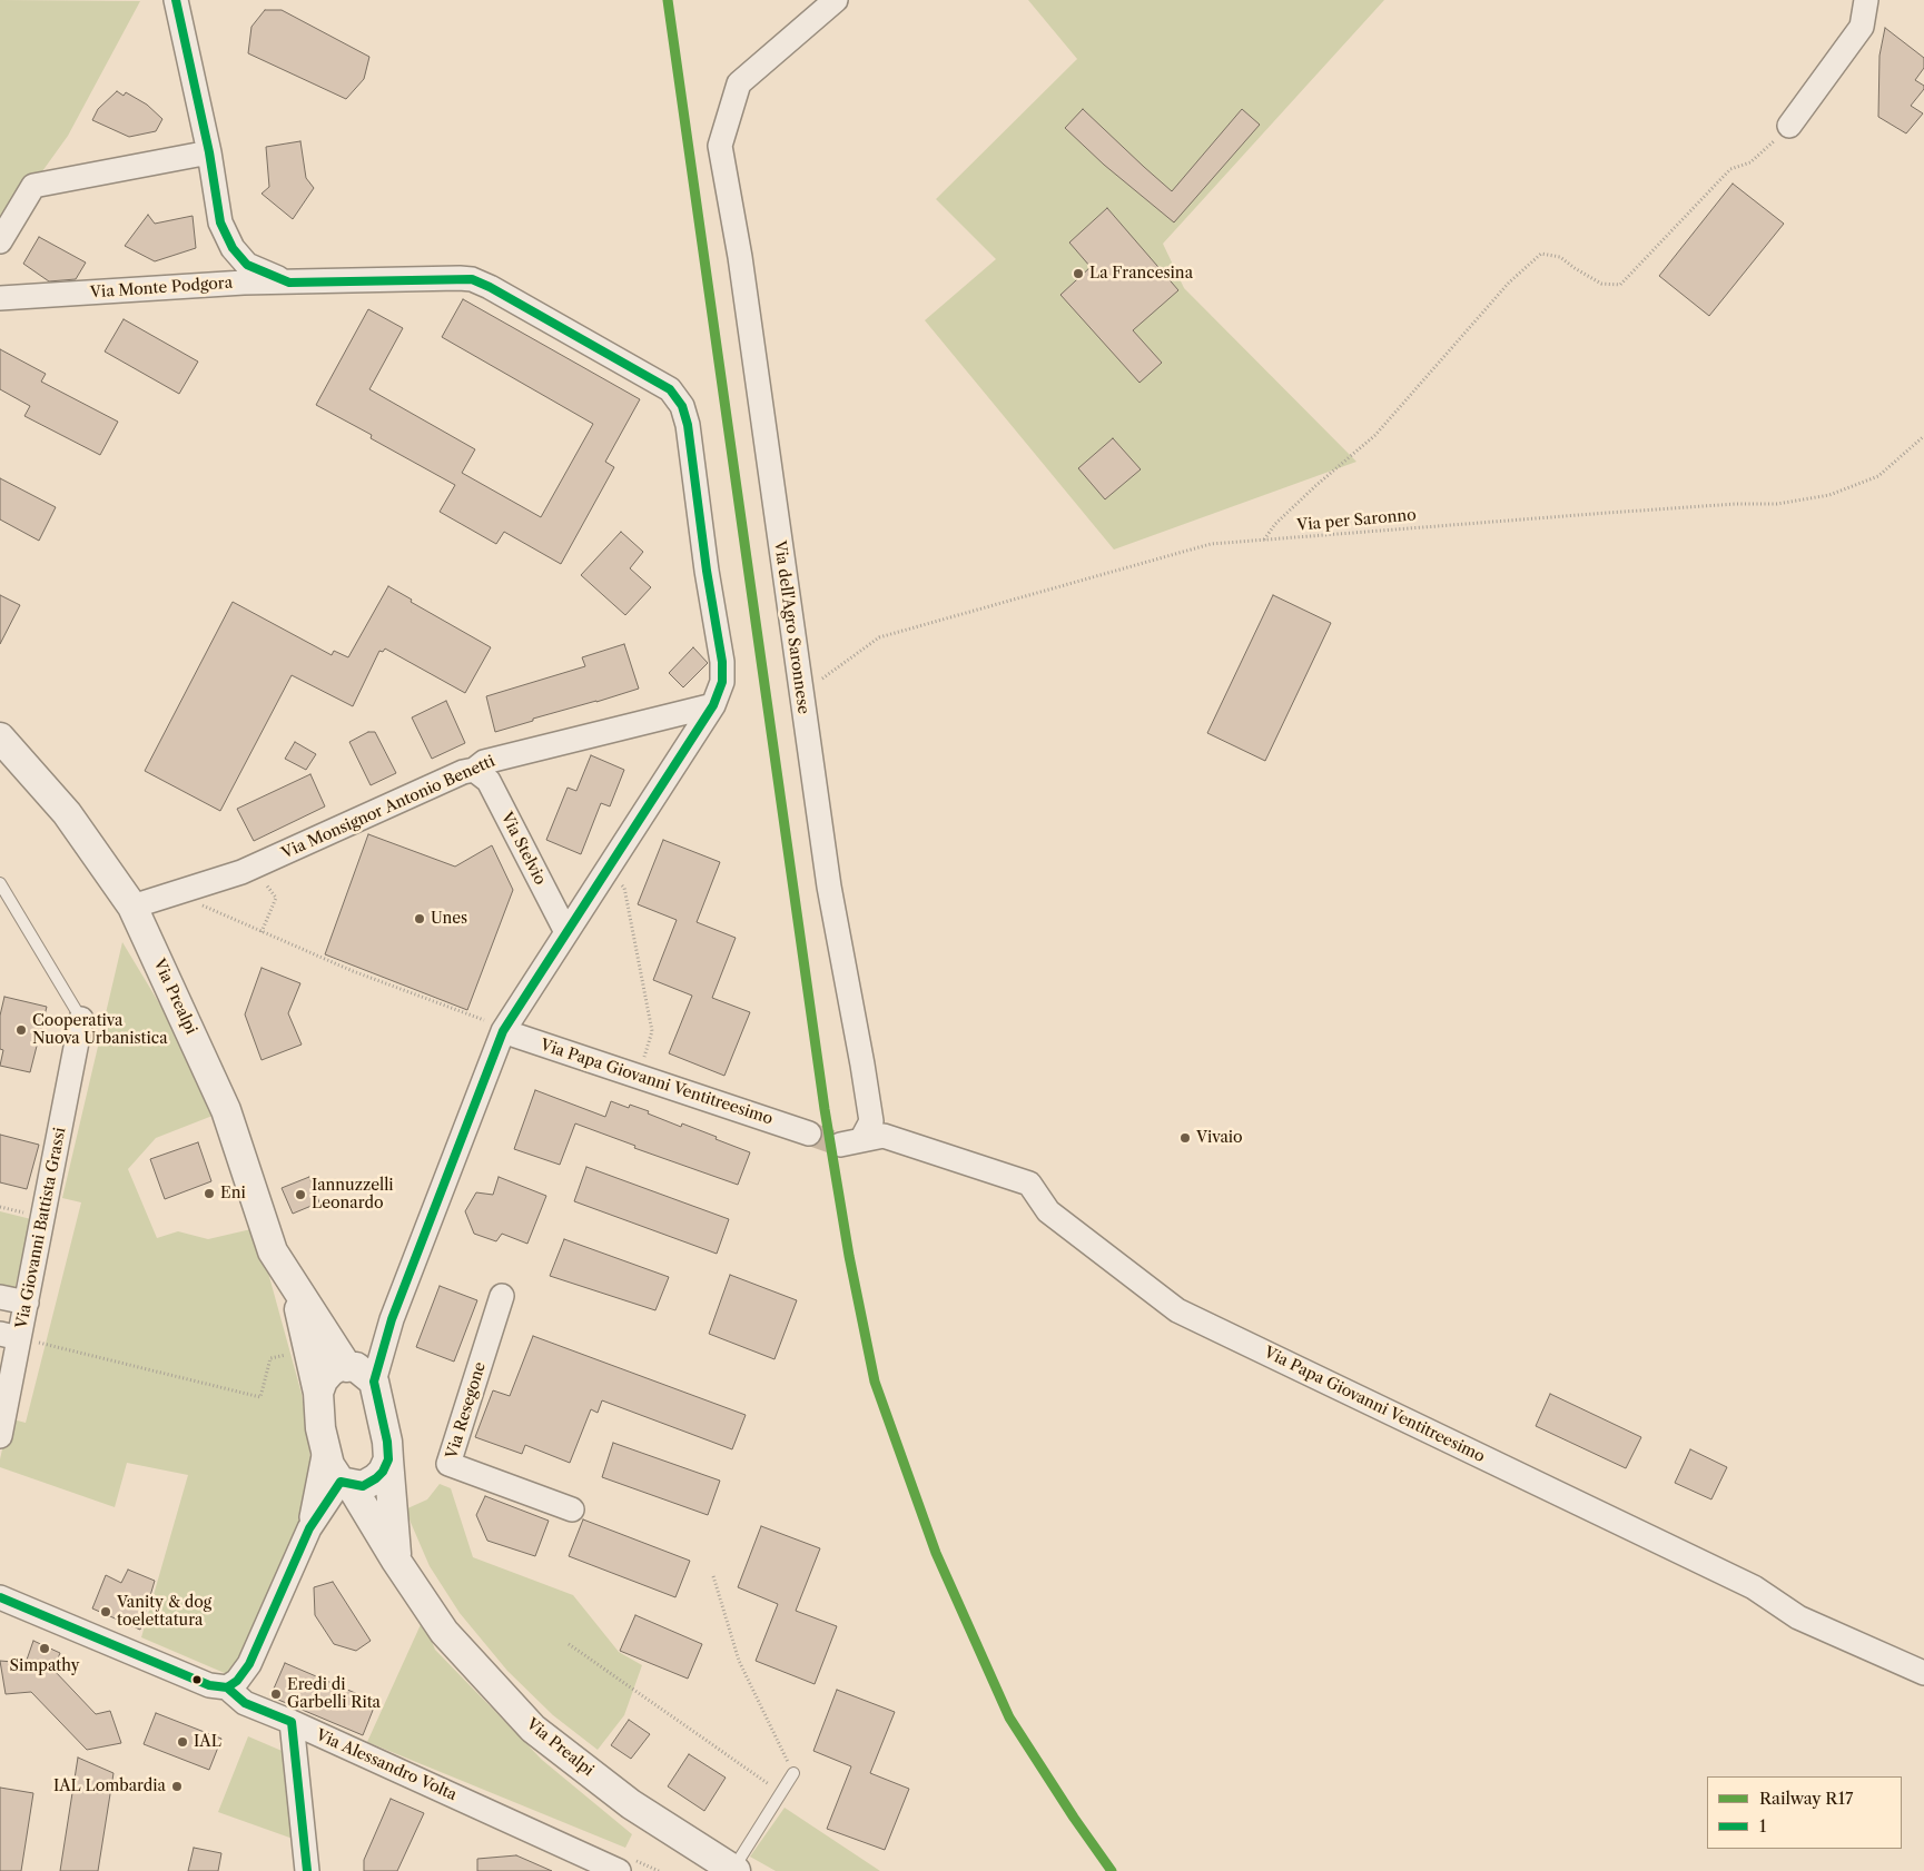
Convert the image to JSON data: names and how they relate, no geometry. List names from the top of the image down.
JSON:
{
  "streets": {
    "street": [
      "Via Monte Podgora",
      "Via dell'Agro Saronnese",
      "Via Monsignor Antonio Benetti",
      "Via Stelvio",
      "Via Prealpi",
      "Via Papa Giovanni Ventitreesimo",
      "Via Giovanni Battista Grassi",
      "Via Resegone",
      "Via Alessandro Volta"
    ],
    "path": ["Via per Saronno"]
  },
  "crossings": [
    ["Via Monte Podgora", "Via Monsignor Antonio Benetti"],
    ["Via per Saronno", "Via dell'Agro Saronnese"],
    ["Via dell'Agro Saronnese", "Via Papa Giovanni Ventitreesimo"],
    ["Via Monsignor Antonio Benetti", "Via Stelvio"],
    ["Via Monsignor Antonio Benetti", "Via Prealpi"]
  ],
  "places": [
    "La Francesina",
    "Unes",
    "Cooperativa Nuova Urbanistica",
    "Vivaio",
    "Eni",
    "Iannuzzelli Leonardo",
    "Vanity & dog toelettatura",
    "Simpathy",
    "Eredi di Garbelli Rita",
    "IAL",
    "IAL Lombardia"
  ],
  "lines": ["rail line R17", "transit line 1"],
  "legend": ["Railway R17", "1"]
}
